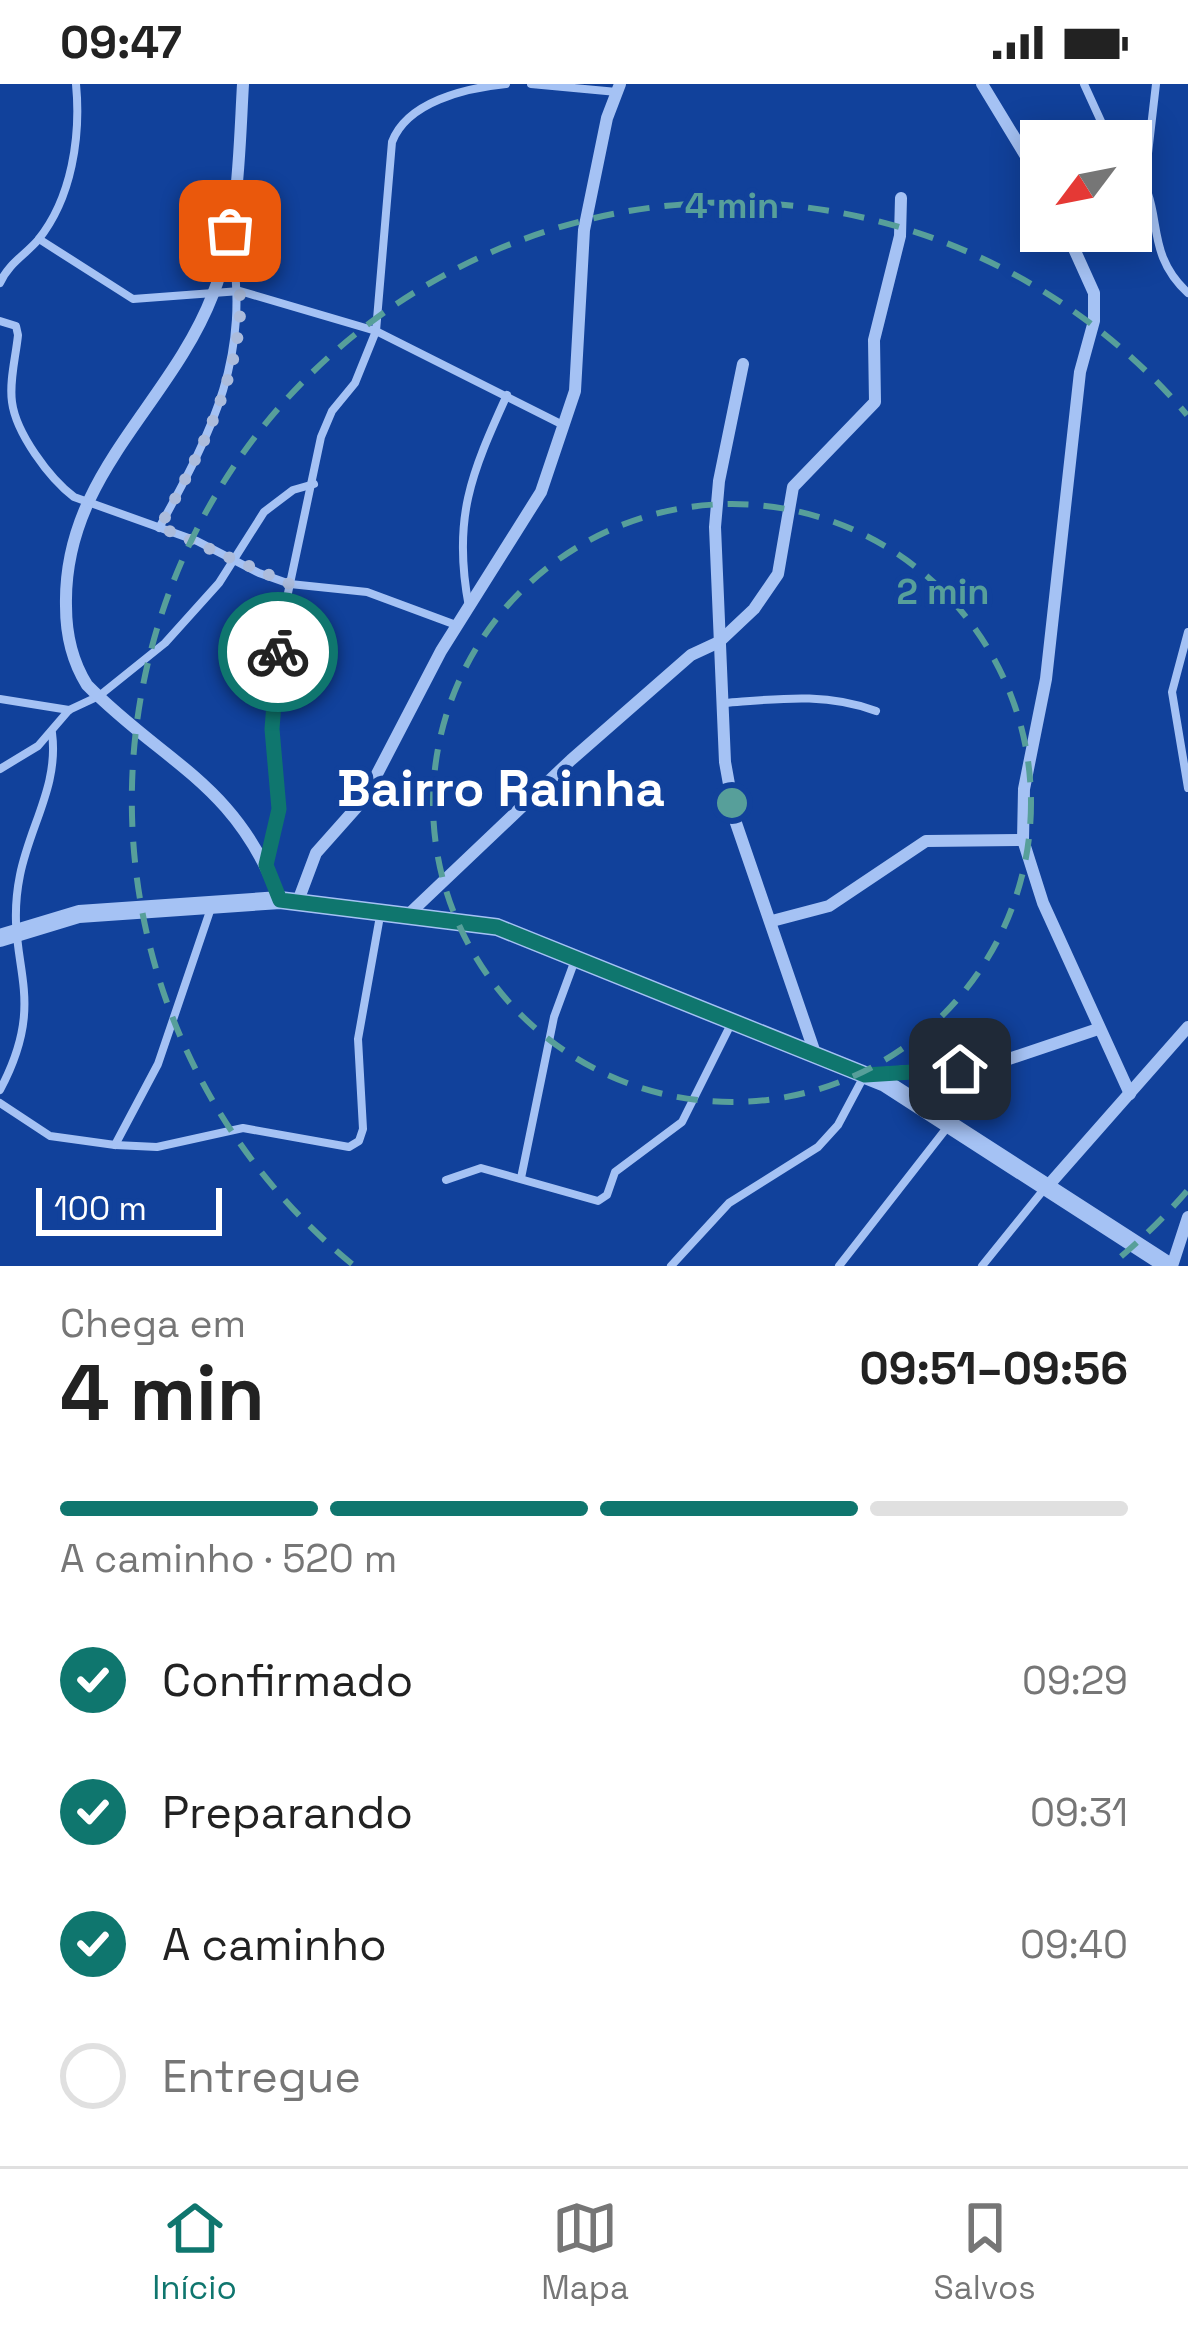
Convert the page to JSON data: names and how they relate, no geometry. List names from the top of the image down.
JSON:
{
  "districts": ["Bairro Rainha"],
  "scale_bar": "100 m",
  "north": "bottom left",
  "page": {
    "status": "09:47",
    "scale": "100 m",
    "heading": ["4 min", "Chega em", "09:51–09:56"],
    "bar": "A caminho · 520 m",
    "list": [
      ["Confirmado", "09:29"],
      ["Preparando", "09:31"],
      ["A caminho", "09:40"],
      "Entregue"
    ],
    "tabs": ["Início", "Mapa", "Salvos"]
  },
  "rings": ["4 min", "2 min"]
}
